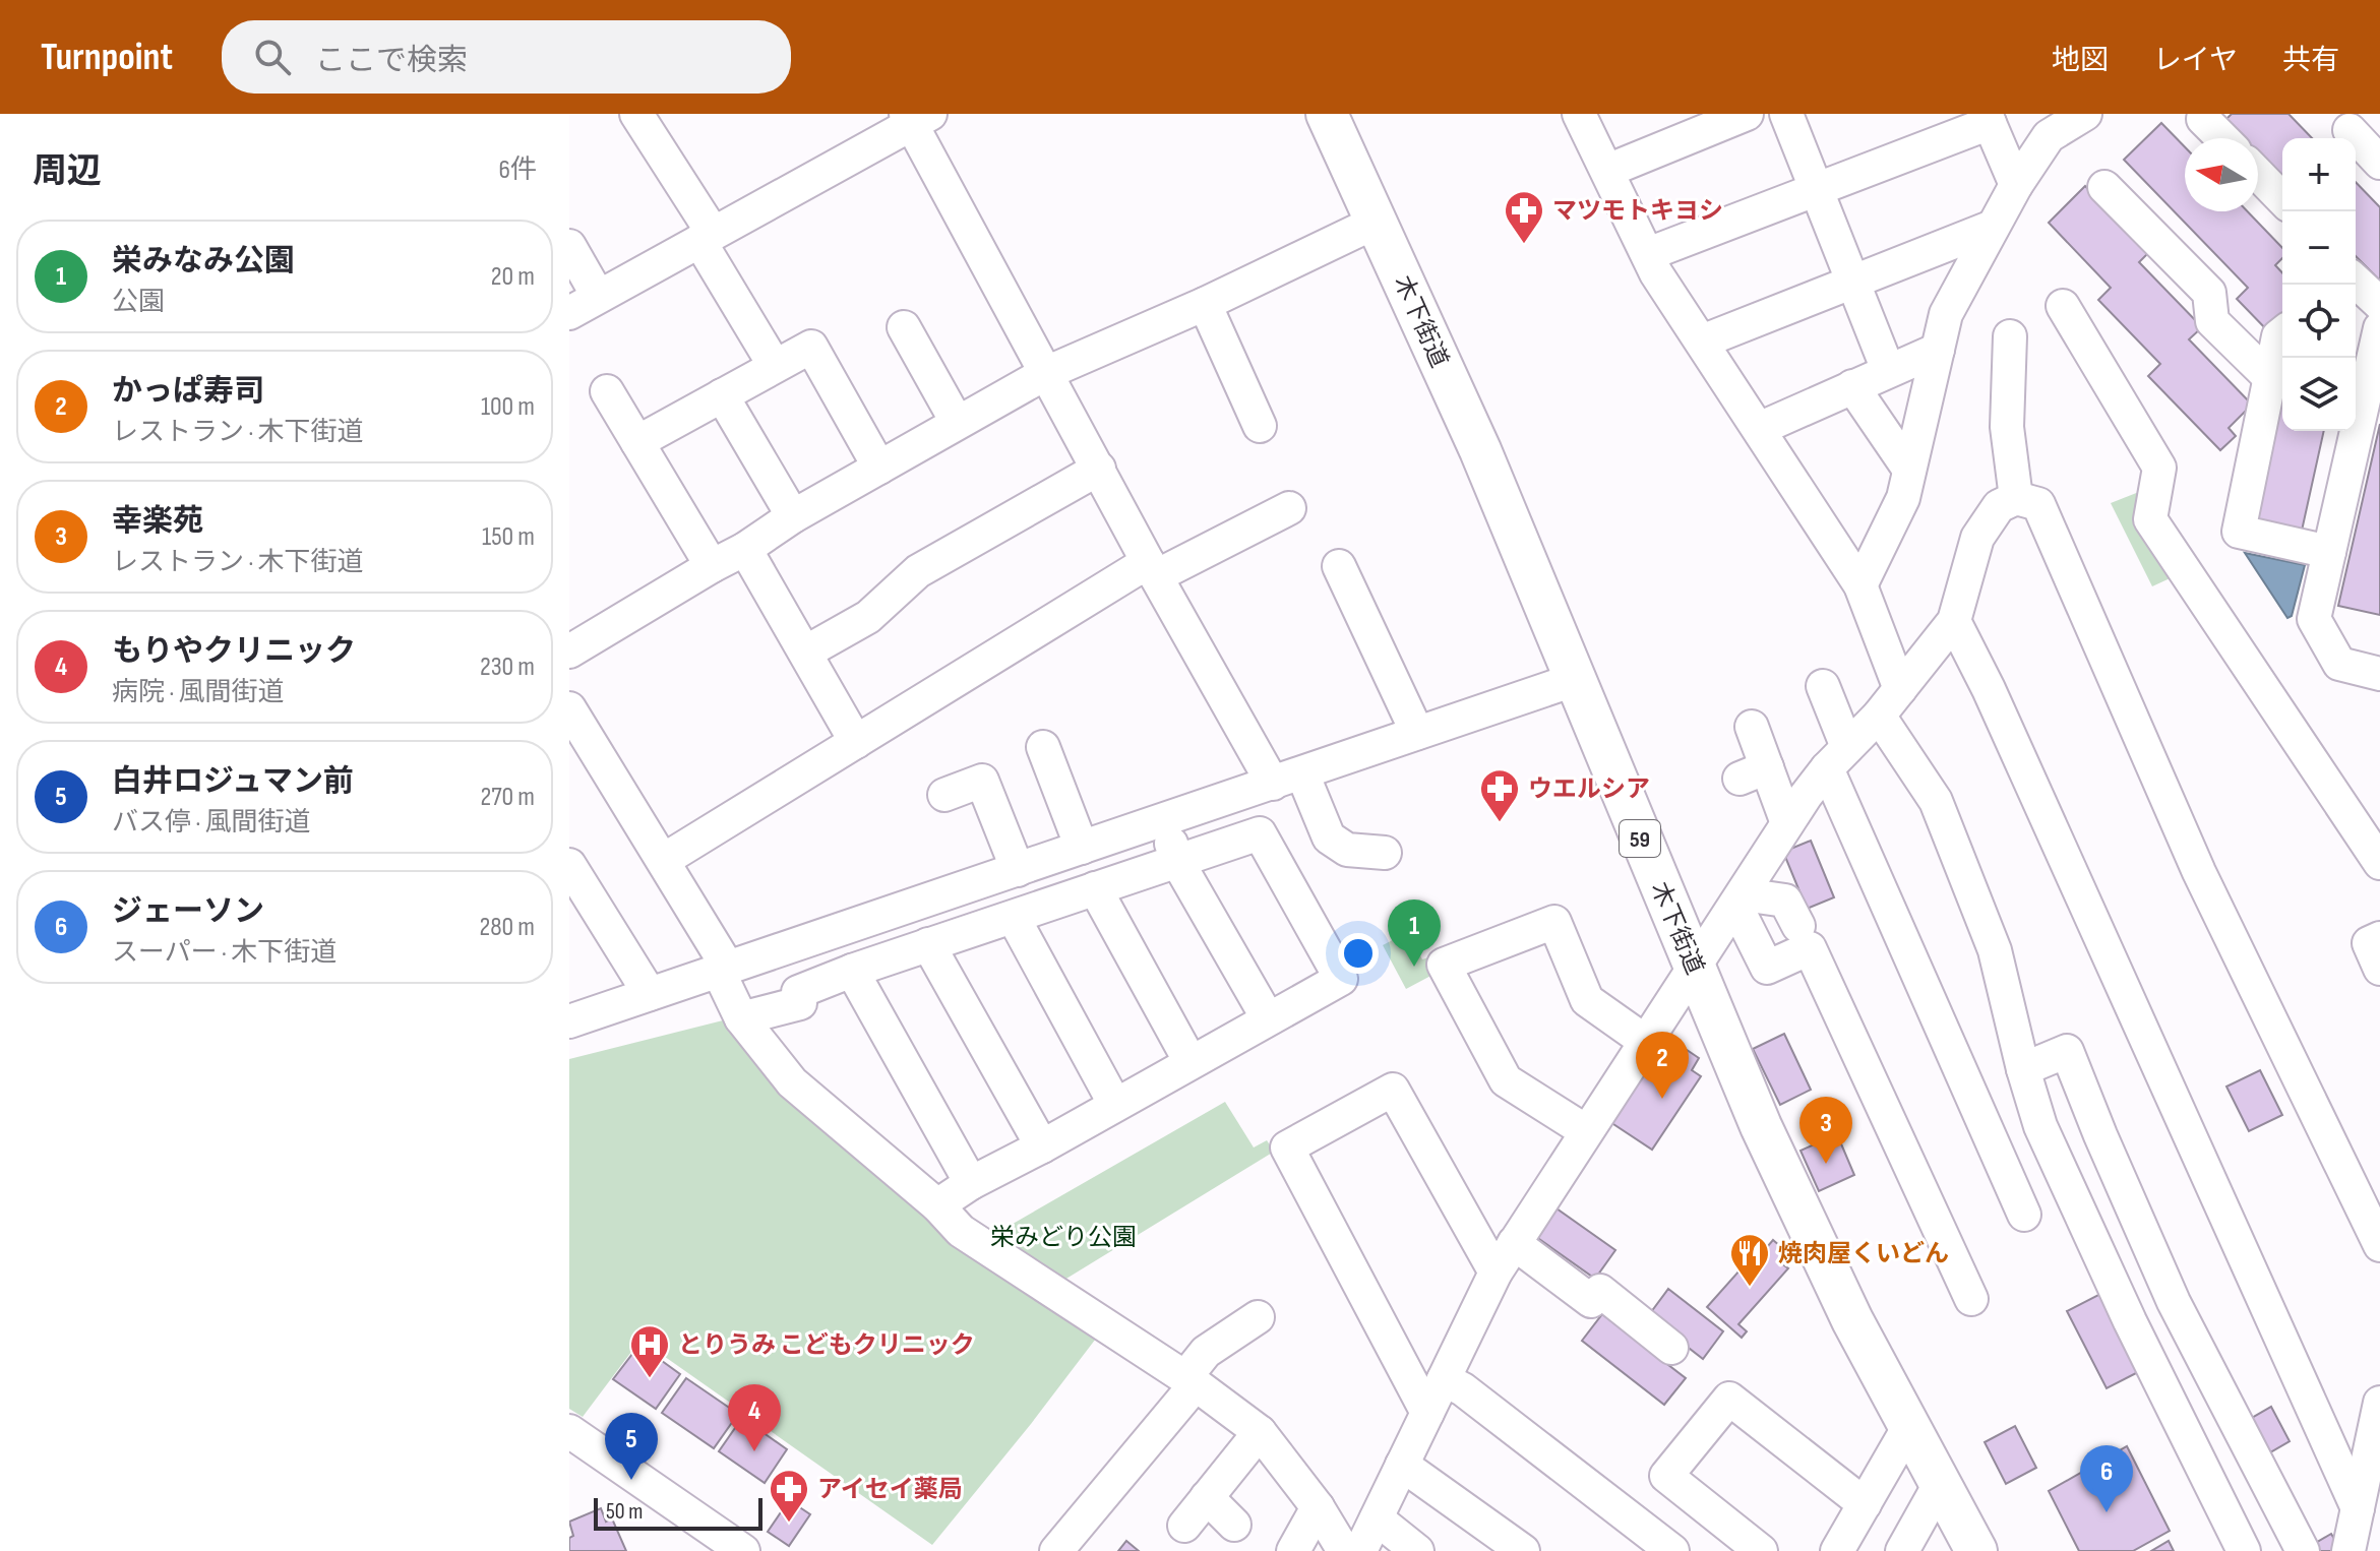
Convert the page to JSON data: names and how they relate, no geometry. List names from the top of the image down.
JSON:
{
  "streets": {
    "main road": ["木下街道", "59"]
  },
  "parks": ["栄みどり公園"],
  "places": {
    "pharmacy": ["マツモトキヨシ", "ウエルシア", "アイセイ薬局"],
    "restaurant": ["焼肉屋くいどん"],
    "hospital": ["とりうみ こどもクリニック"]
  },
  "scale_bar": "50 m",
  "north": "left",
  "page": {
    "header": "Turnpoint",
    "search": "ここで検索",
    "nav": ["地図", "レイヤ", "共有"],
    "heading": ["周辺", "6件"],
    "map_buttons": ["+", "−"],
    "list": [
      {
        "mark": "1",
        "name": "栄みなみ公園",
        "note": "公園",
        "value": "20 m"
      },
      {
        "mark": "2",
        "name": "かっぱ寿司",
        "note": "レストラン · 木下街道",
        "value": "100 m"
      },
      {
        "mark": "3",
        "name": "幸楽苑",
        "note": "レストラン · 木下街道",
        "value": "150 m"
      },
      {
        "mark": "4",
        "name": "もりやクリニック",
        "note": "病院 · 風間街道",
        "value": "230 m"
      },
      {
        "mark": "5",
        "name": "白井ロジュマン前",
        "note": "バス停 · 風間街道",
        "value": "270 m"
      },
      {
        "mark": "6",
        "name": "ジェーソン",
        "note": "スーパー · 木下街道",
        "value": "280 m"
      }
    ],
    "pins": [
      "1",
      "2",
      "3",
      "4",
      "5",
      "6"
    ],
    "scale": "50 m"
  }
}
